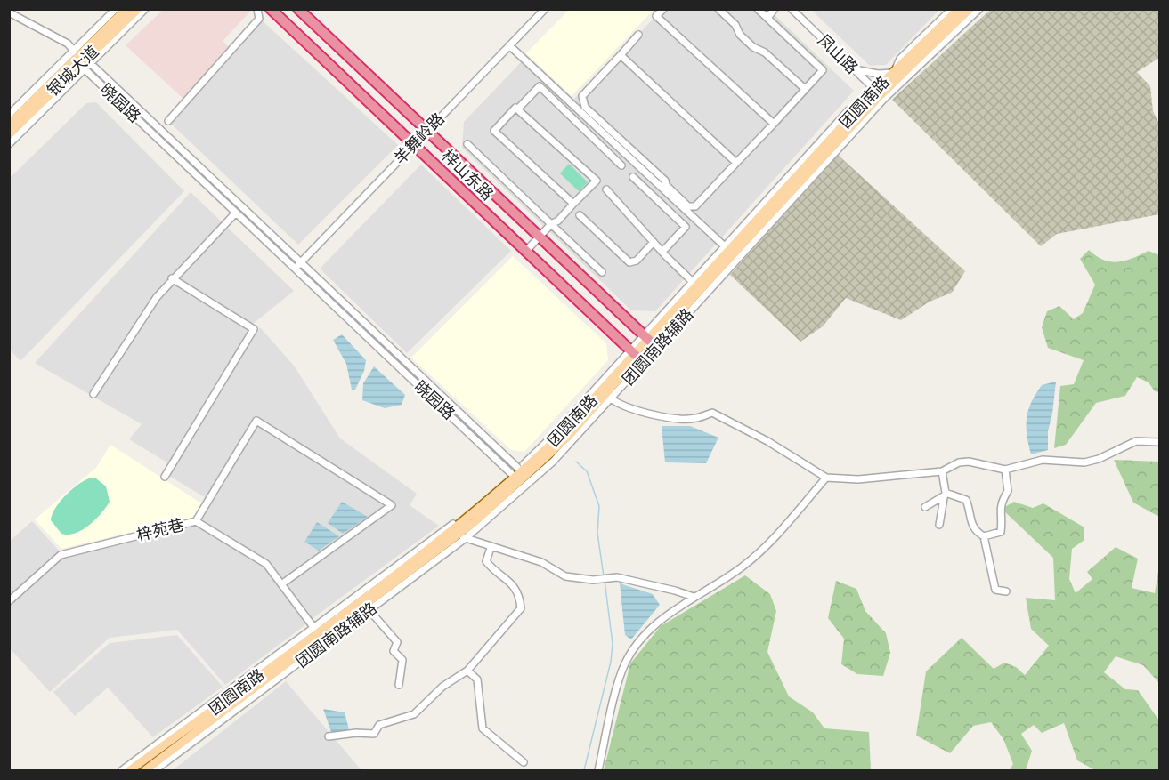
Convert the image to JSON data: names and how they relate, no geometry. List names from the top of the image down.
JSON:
{
  "streets": {
    "highway": ["梓山东路"],
    "main road": ["银城大道", "团圆南路"],
    "street": [
      "凤山路",
      "晓园路",
      "羊舞岭路",
      "团圆南路辅路",
      "梓苑巷"
    ]
  },
  "crossings": [
    ["凤山路", "团圆南路"],
    ["银城大道", "晓园路"],
    ["团圆南路", "晓园路"],
    ["团圆南路", "梓山东路"],
    ["团圆南路", "团圆南路辅路"],
    ["团圆南路", "梓苑巷"],
    ["晓园路", "羊舞岭路"],
    ["晓园路", "团圆南路辅路"],
    ["羊舞岭路", "梓山东路"],
    ["梓山东路", "团圆南路辅路"],
    ["团圆南路辅路", "梓苑巷"]
  ]
}
